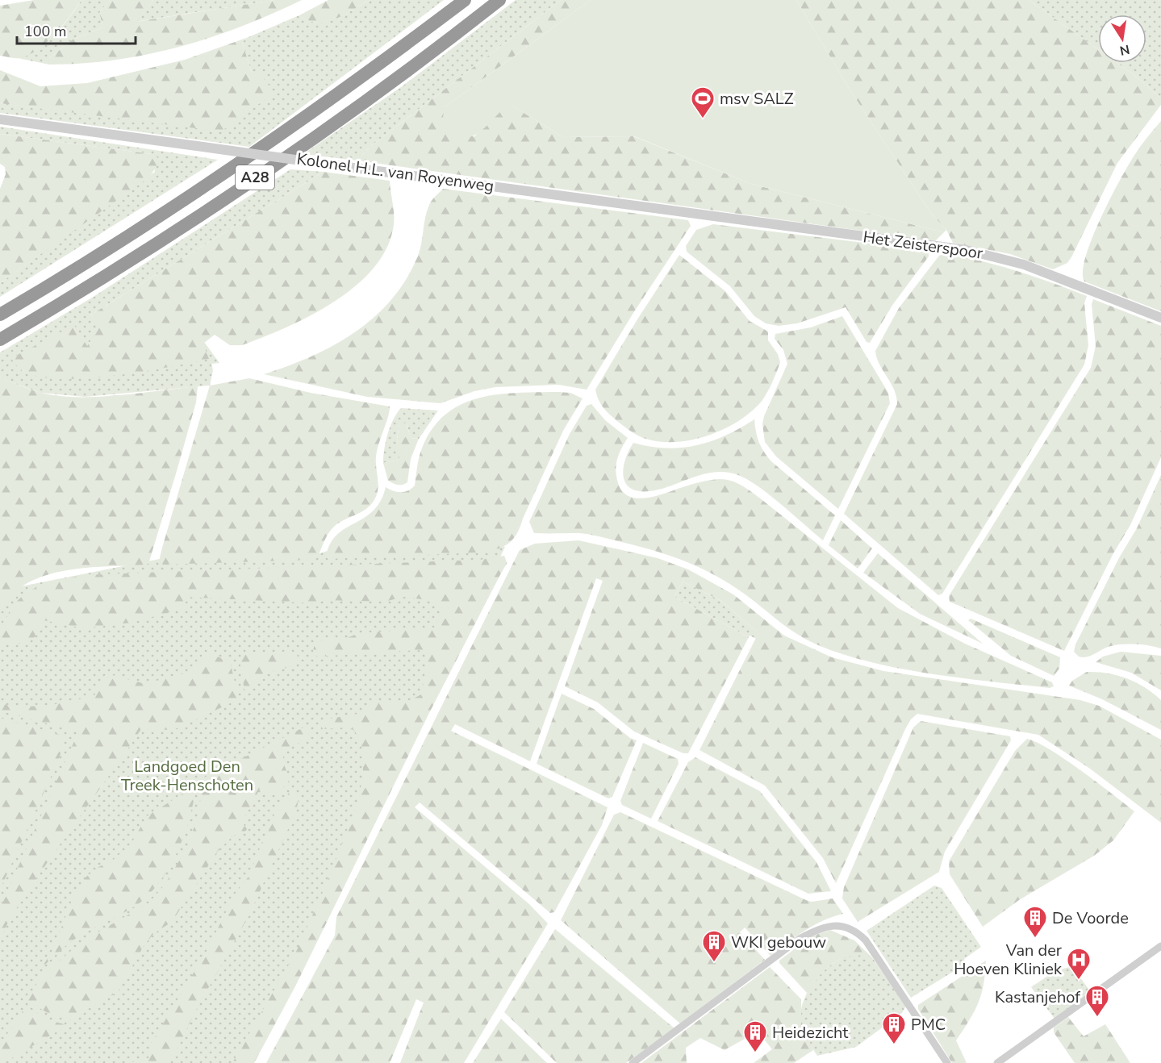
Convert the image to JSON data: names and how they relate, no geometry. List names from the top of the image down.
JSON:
{
  "streets": {
    "highway": ["A28"],
    "street": ["Kolonel H.L. van Royenweg", "Het Zeisterspoor"]
  },
  "crossings": [
    ["Kolonel H.L. van Royenweg", "Het Zeisterspoor"]
  ],
  "parks": ["Landgoed Den Treek-Henschoten"],
  "places": {
    "sports": ["msv SALZ"],
    "building": [
      "De Voorde",
      "WKI gebouw",
      "Kastanjehof",
      "PMC",
      "Heidezicht"
    ],
    "hospital": ["Van der Hoeven Kliniek"]
  },
  "scale_bar": "100 m",
  "north": "bottom"
}
